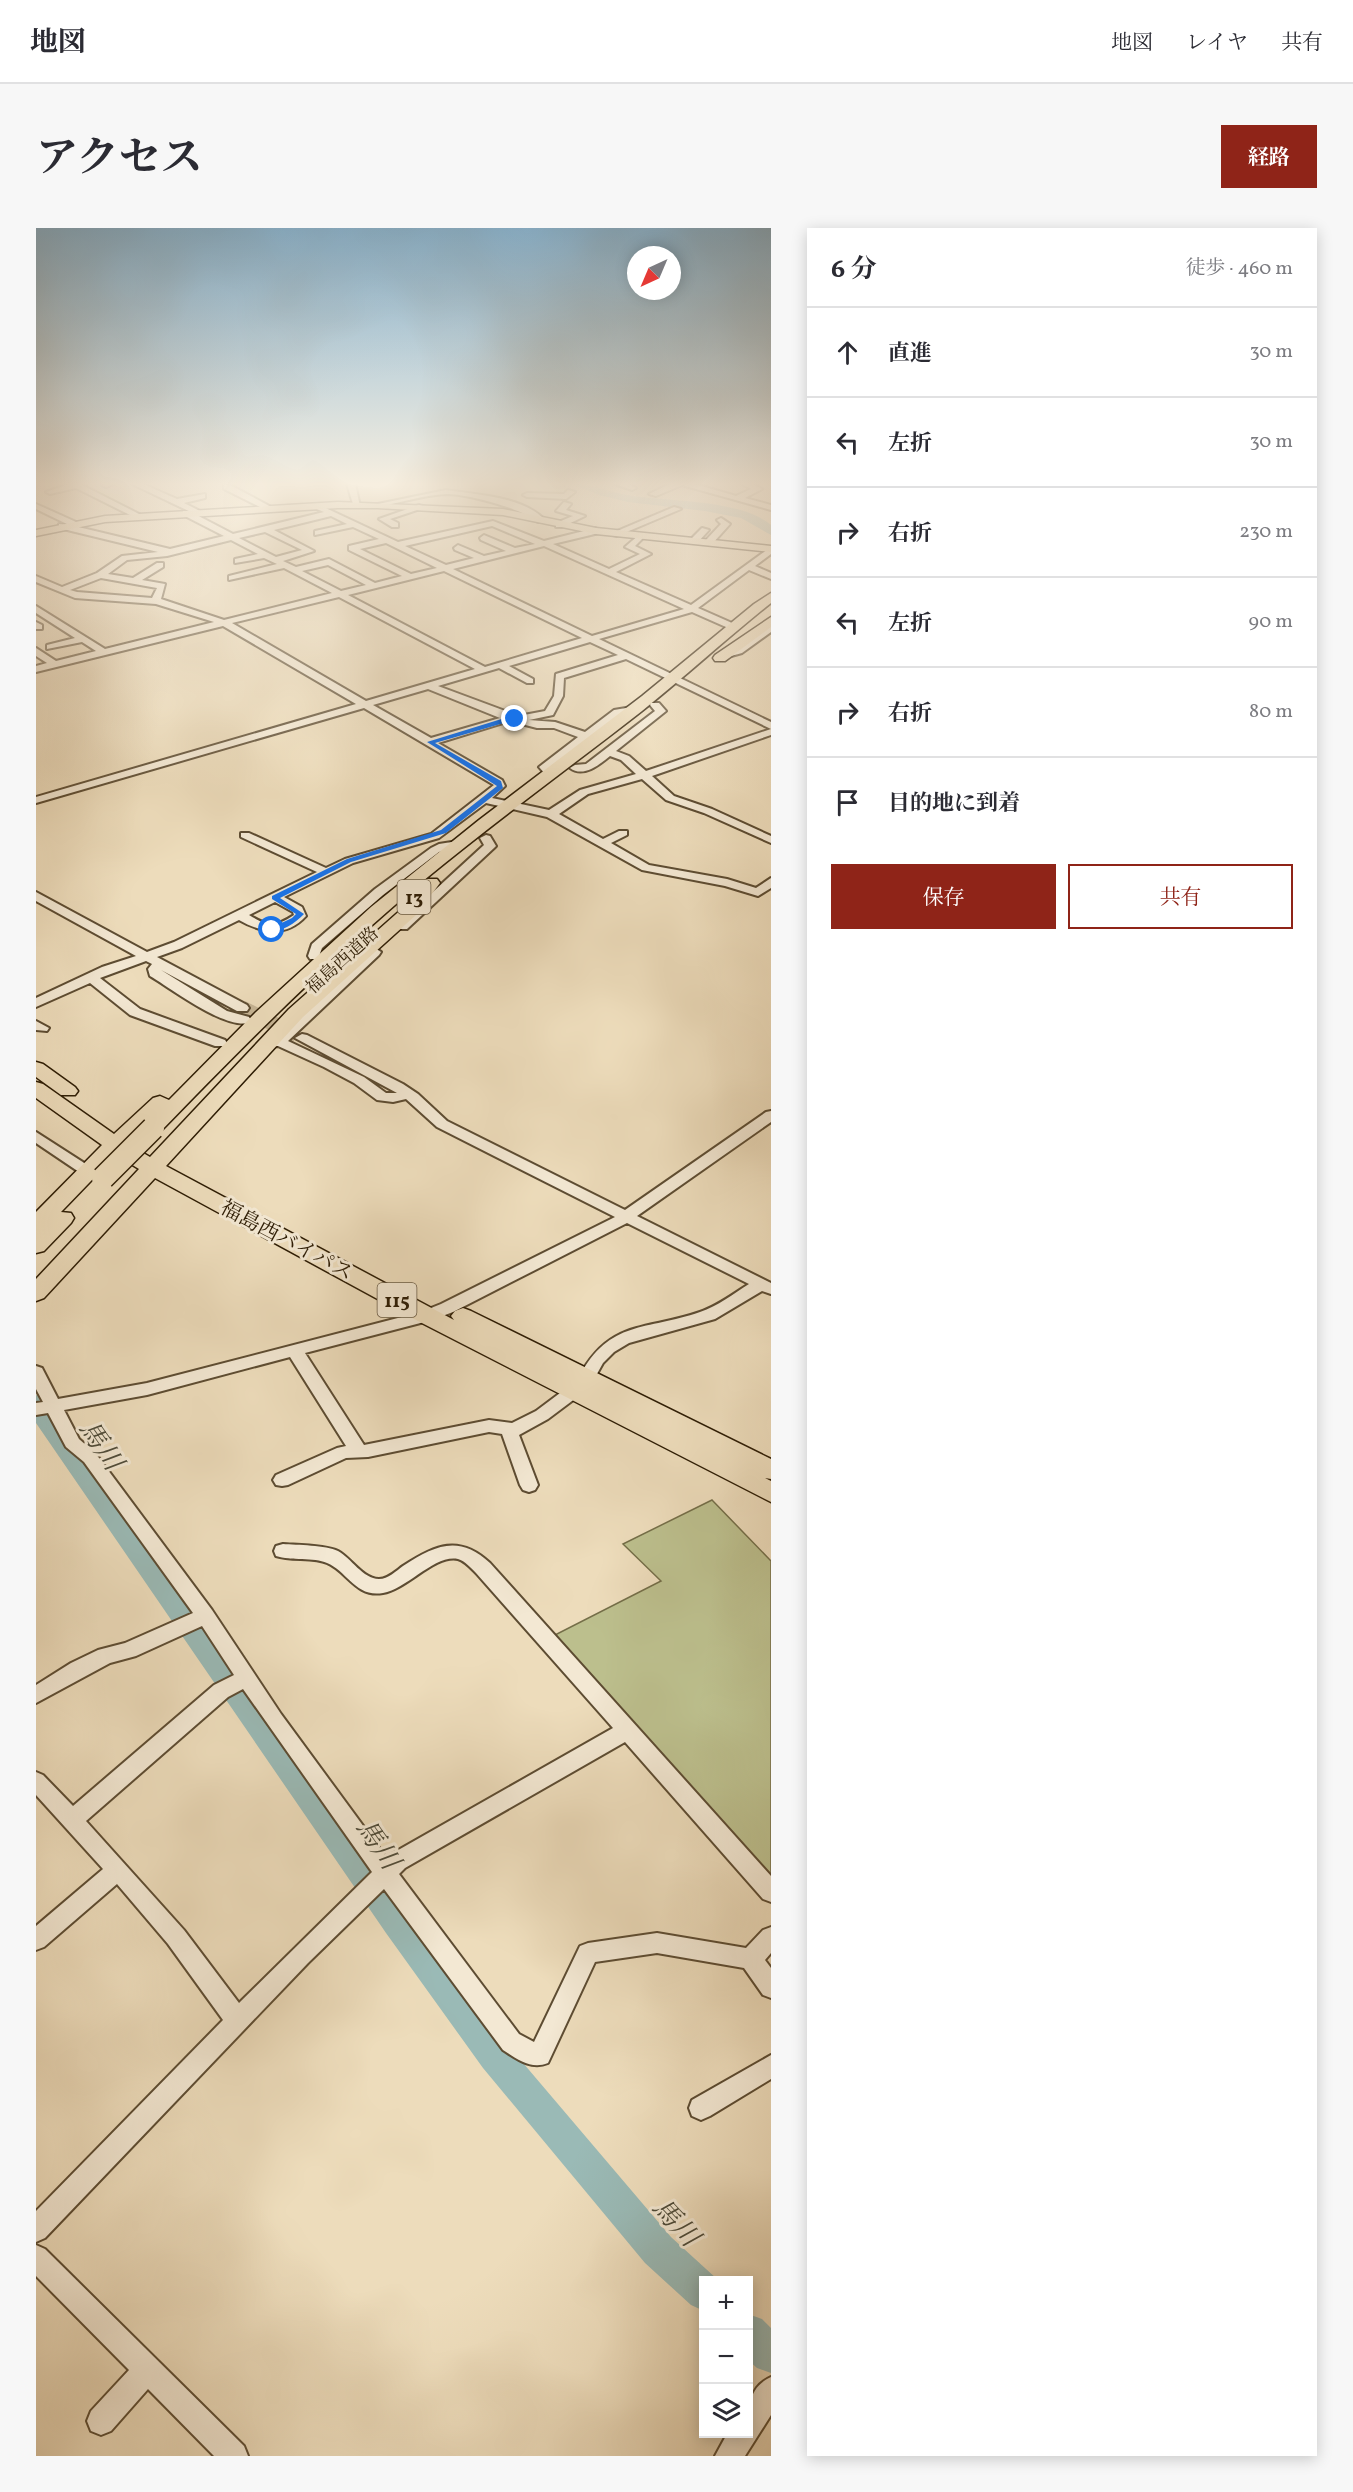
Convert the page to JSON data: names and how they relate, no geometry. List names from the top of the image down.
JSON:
{
  "streets": {
    "highway": [
      "13",
      "福島西道路",
      "福島西バイパス",
      "115"
    ]
  },
  "crossings": [
    ["福島西道路", "福島西バイパス"]
  ],
  "water": ["馬川"],
  "north": "bottom left",
  "page": {
    "header": "地図",
    "nav": ["地図", "レイヤ", "共有"],
    "title": "アクセス",
    "buttons": [
      "経路",
      ["保存", "共有"]
    ],
    "heading": ["6 分", "徒歩 · 460 m"],
    "list": [
      ["直進", "30 m"],
      ["左折", "30 m"],
      ["右折", "230 m"],
      ["左折", "90 m"],
      ["右折", "80 m"],
      "目的地に到着"
    ],
    "map_buttons": ["+", "−"]
  }
}
